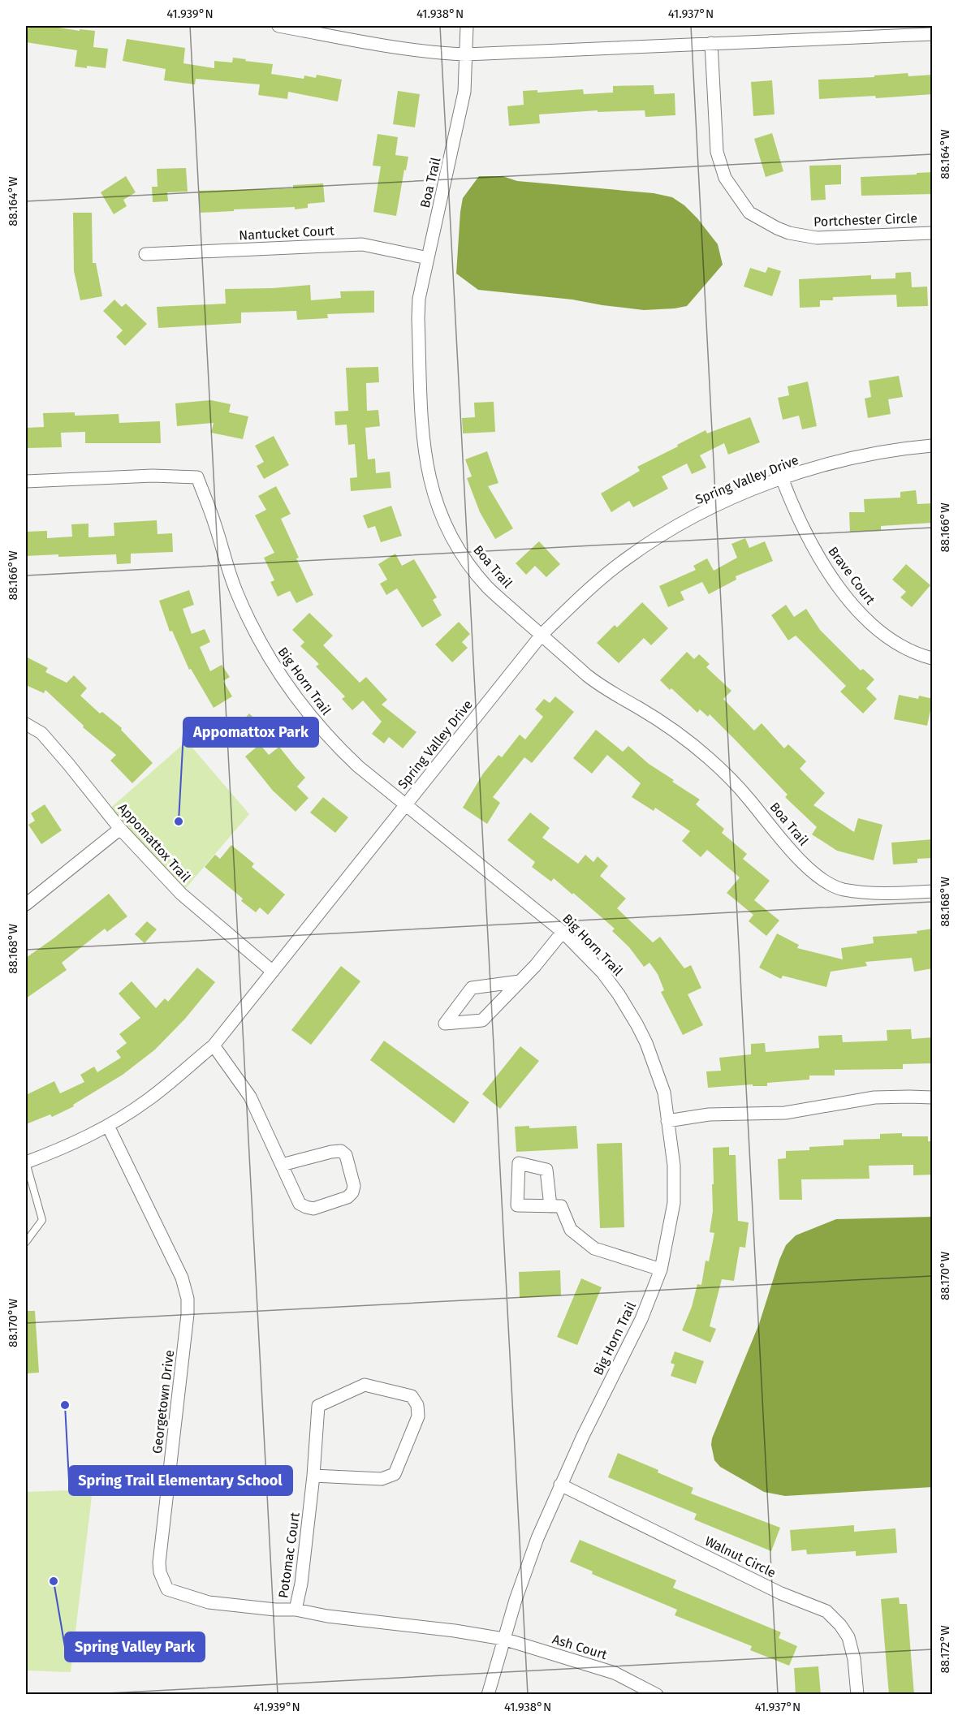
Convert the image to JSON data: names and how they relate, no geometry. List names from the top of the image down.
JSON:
{
  "streets": {
    "street": [
      "Boa Trail",
      "Portchester Circle",
      "Nantucket Court",
      "Spring Valley Drive",
      "Brave Court",
      "Big Horn Trail",
      "Appomattox Trail",
      "Georgetown Drive",
      "Potomac Court",
      "Walnut Circle",
      "Ash Court"
    ]
  },
  "crossings": [
    ["Boa Trail", "Nantucket Court"],
    ["Boa Trail", "Spring Valley Drive"],
    ["Spring Valley Drive", "Brave Court"],
    ["Spring Valley Drive", "Big Horn Trail"],
    ["Spring Valley Drive", "Appomattox Trail"],
    ["Spring Valley Drive", "Georgetown Drive"],
    ["Big Horn Trail", "Georgetown Drive"],
    ["Big Horn Trail", "Walnut Circle"],
    ["Big Horn Trail", "Ash Court"],
    ["Georgetown Drive", "Potomac Court"],
    ["Georgetown Drive", "Ash Court"]
  ],
  "places": ["Appomattox Park", "Spring Trail Elementary School", "Spring Valley Park"],
  "coordinates": [
    "41.939°N",
    "41.938°N",
    "41.937°N",
    "88.164°W",
    "88.166°W",
    "88.168°W",
    "88.170°W",
    "88.172°W"
  ]
}
